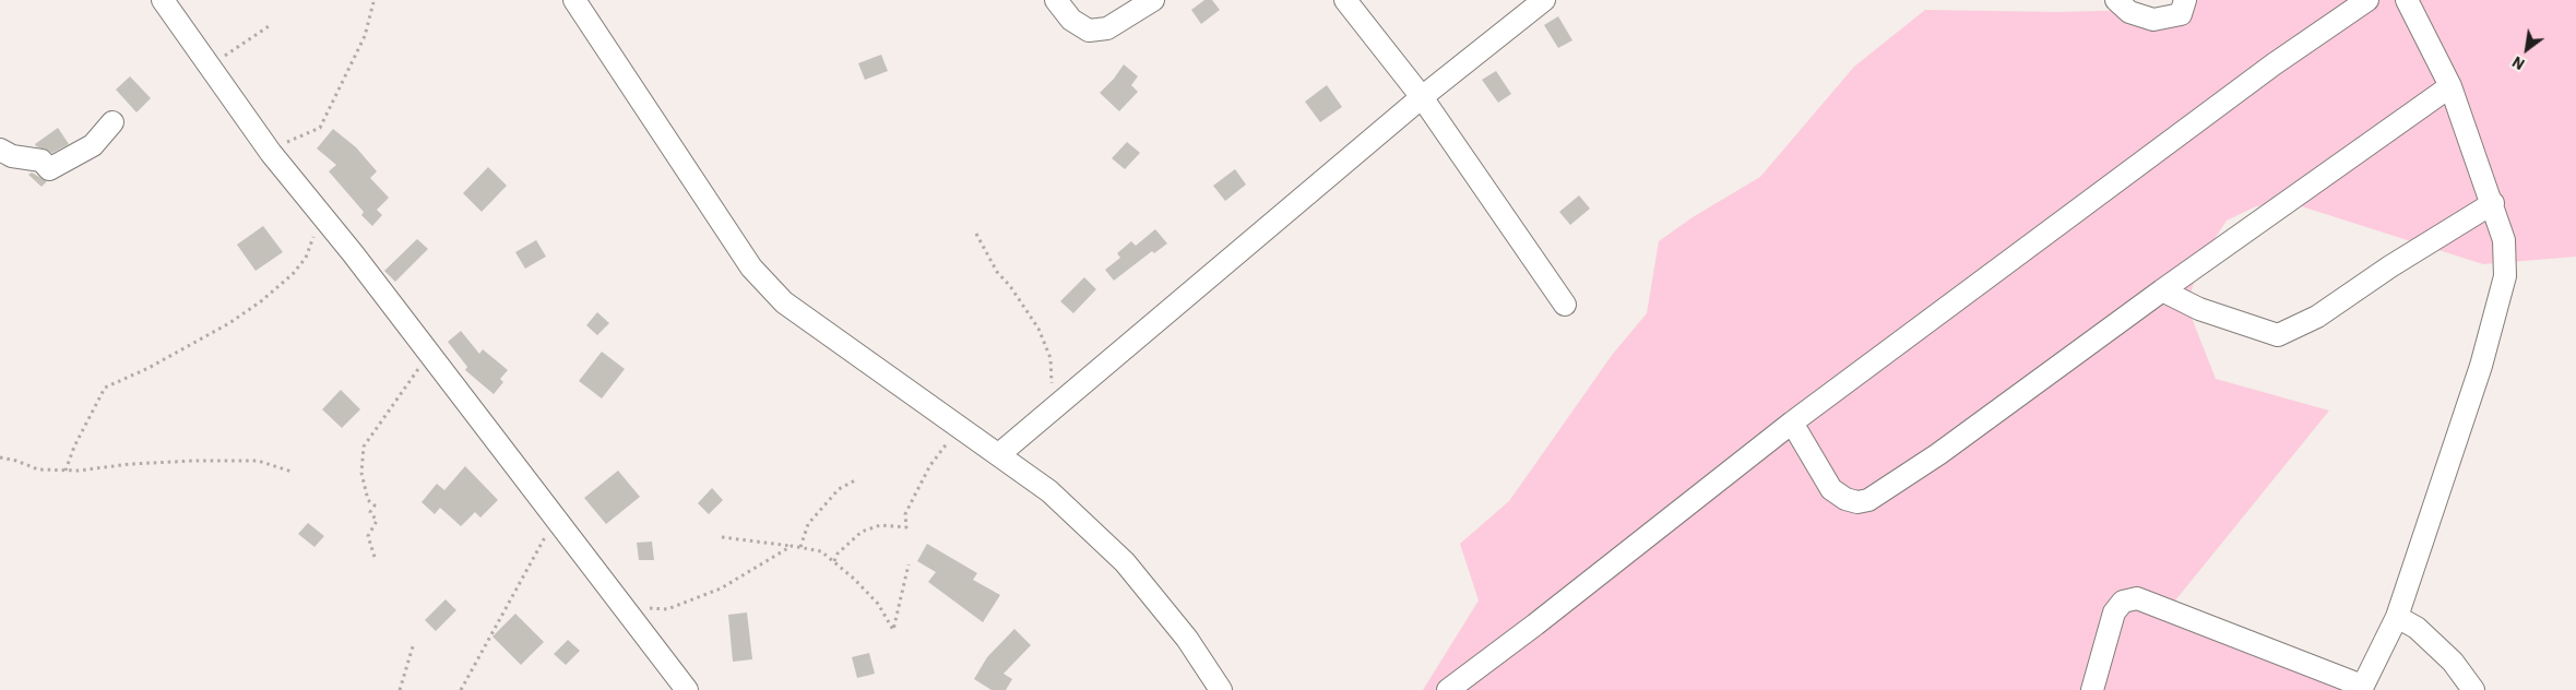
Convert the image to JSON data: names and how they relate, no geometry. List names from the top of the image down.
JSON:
{
  "north": "bottom left"
}
